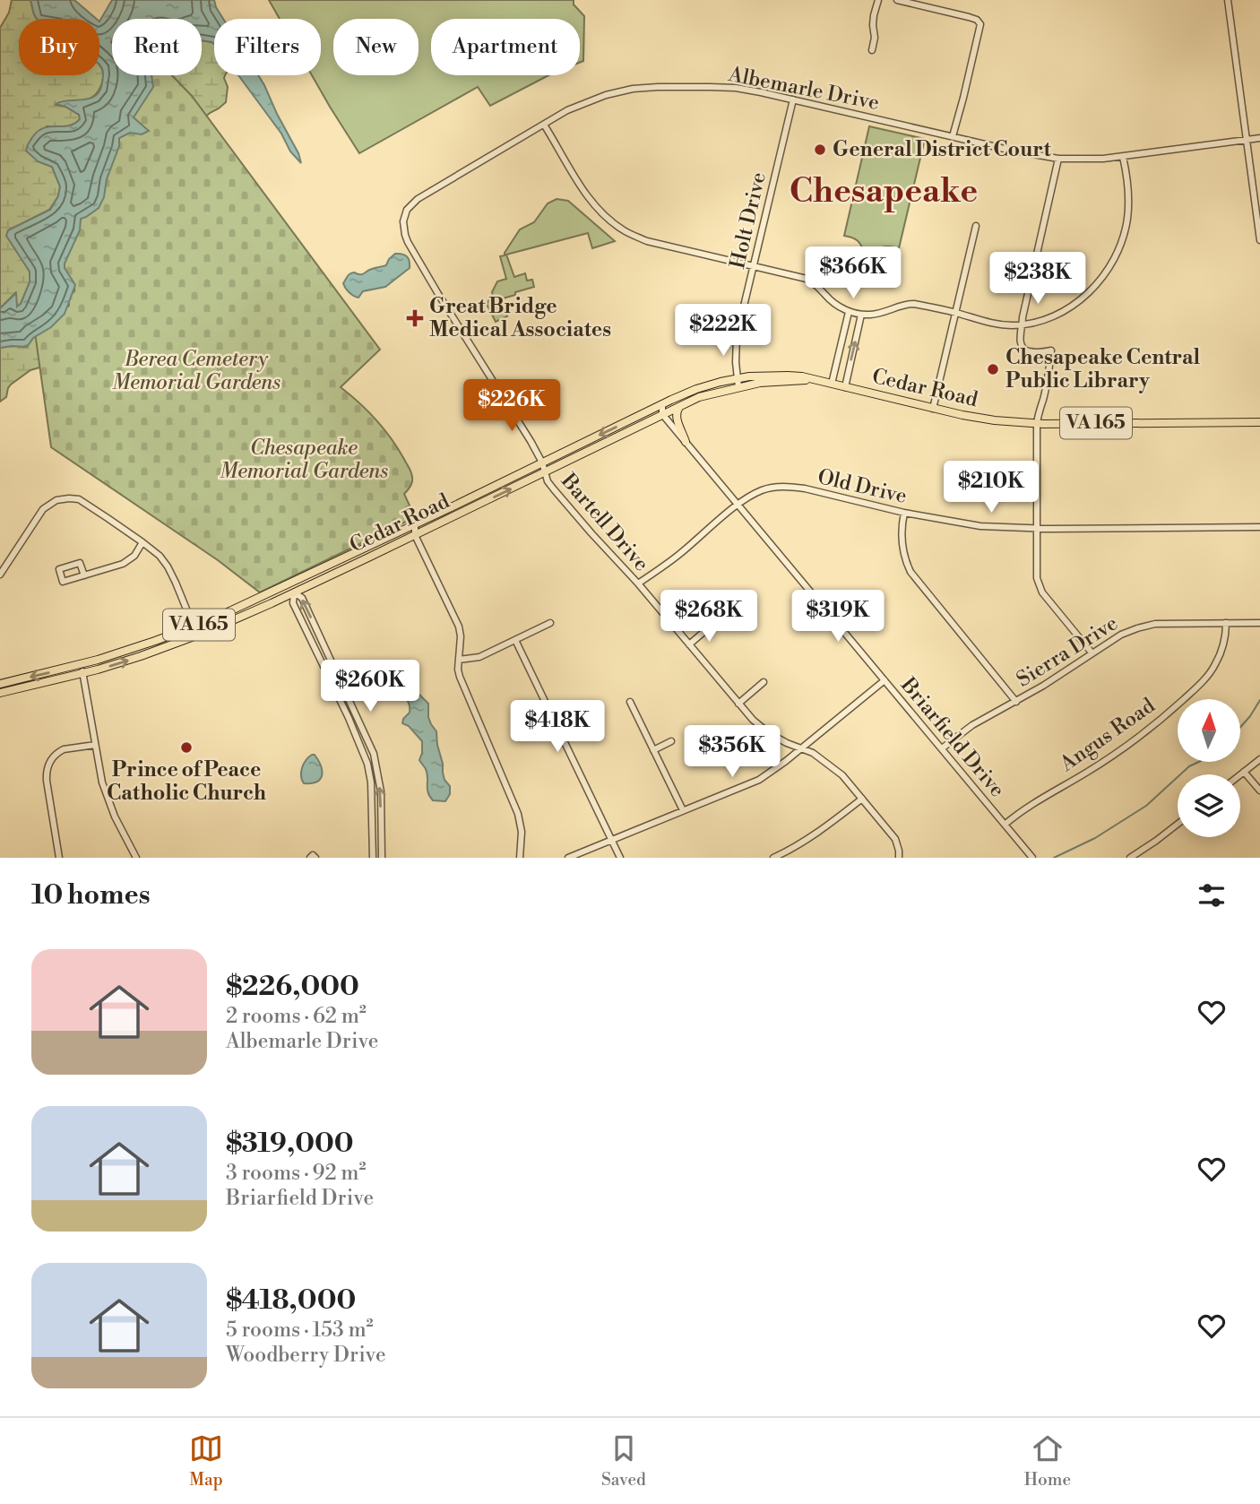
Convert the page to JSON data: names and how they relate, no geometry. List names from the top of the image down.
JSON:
{
  "streets": {
    "main road": ["Cedar Road", "VA 165"],
    "street": [
      "Albemarle Drive",
      "Holt Drive",
      "Old Drive",
      "Bartell Drive",
      "Sierra Drive",
      "Angus Road",
      "Briarfield Drive"
    ]
  },
  "crossings": [
    ["Albemarle Drive", "Holt Drive"],
    ["Albemarle Drive", "Cedar Road"],
    ["Albemarle Drive", "Bartell Drive"],
    ["Holt Drive", "Cedar Road"],
    ["Cedar Road", "Bartell Drive"],
    ["Cedar Road", "Briarfield Drive"],
    ["Old Drive", "Bartell Drive"],
    ["Old Drive", "Briarfield Drive"],
    ["Sierra Drive", "Angus Road"],
    ["Sierra Drive", "Briarfield Drive"],
    ["Angus Road", "Briarfield Drive"]
  ],
  "districts": ["Chesapeake"],
  "parks": ["Berea Cemetery Memorial Gardens", "Chesapeake Memorial Gardens"],
  "places": {
    "other": ["General District Court", "Chesapeake Central Public Library", "Prince of Peace Catholic Church"],
    "health": ["Great Bridge Medical Associates"]
  },
  "north": "top",
  "page": {
    "chip": [
      "Buy",
      "Rent",
      "Filters",
      "New",
      "Apartment"
    ],
    "price": [
      "$366K",
      "$238K",
      "$222K",
      "$226K",
      "$210K",
      "$268K",
      "$319K",
      "$260K",
      "$418K",
      "$356K"
    ],
    "heading": "10 homes",
    "list": [
      {
        "name": "$226,000",
        "note": "2 rooms · 62 m² · Albemarle Drive"
      },
      {
        "name": "$319,000",
        "note": "3 rooms · 92 m² · Briarfield Drive"
      },
      {
        "name": "$418,000",
        "note": "5 rooms · 153 m² · Woodberry Drive"
      }
    ],
    "tabs": ["Map", "Saved", "Home"]
  }
}
